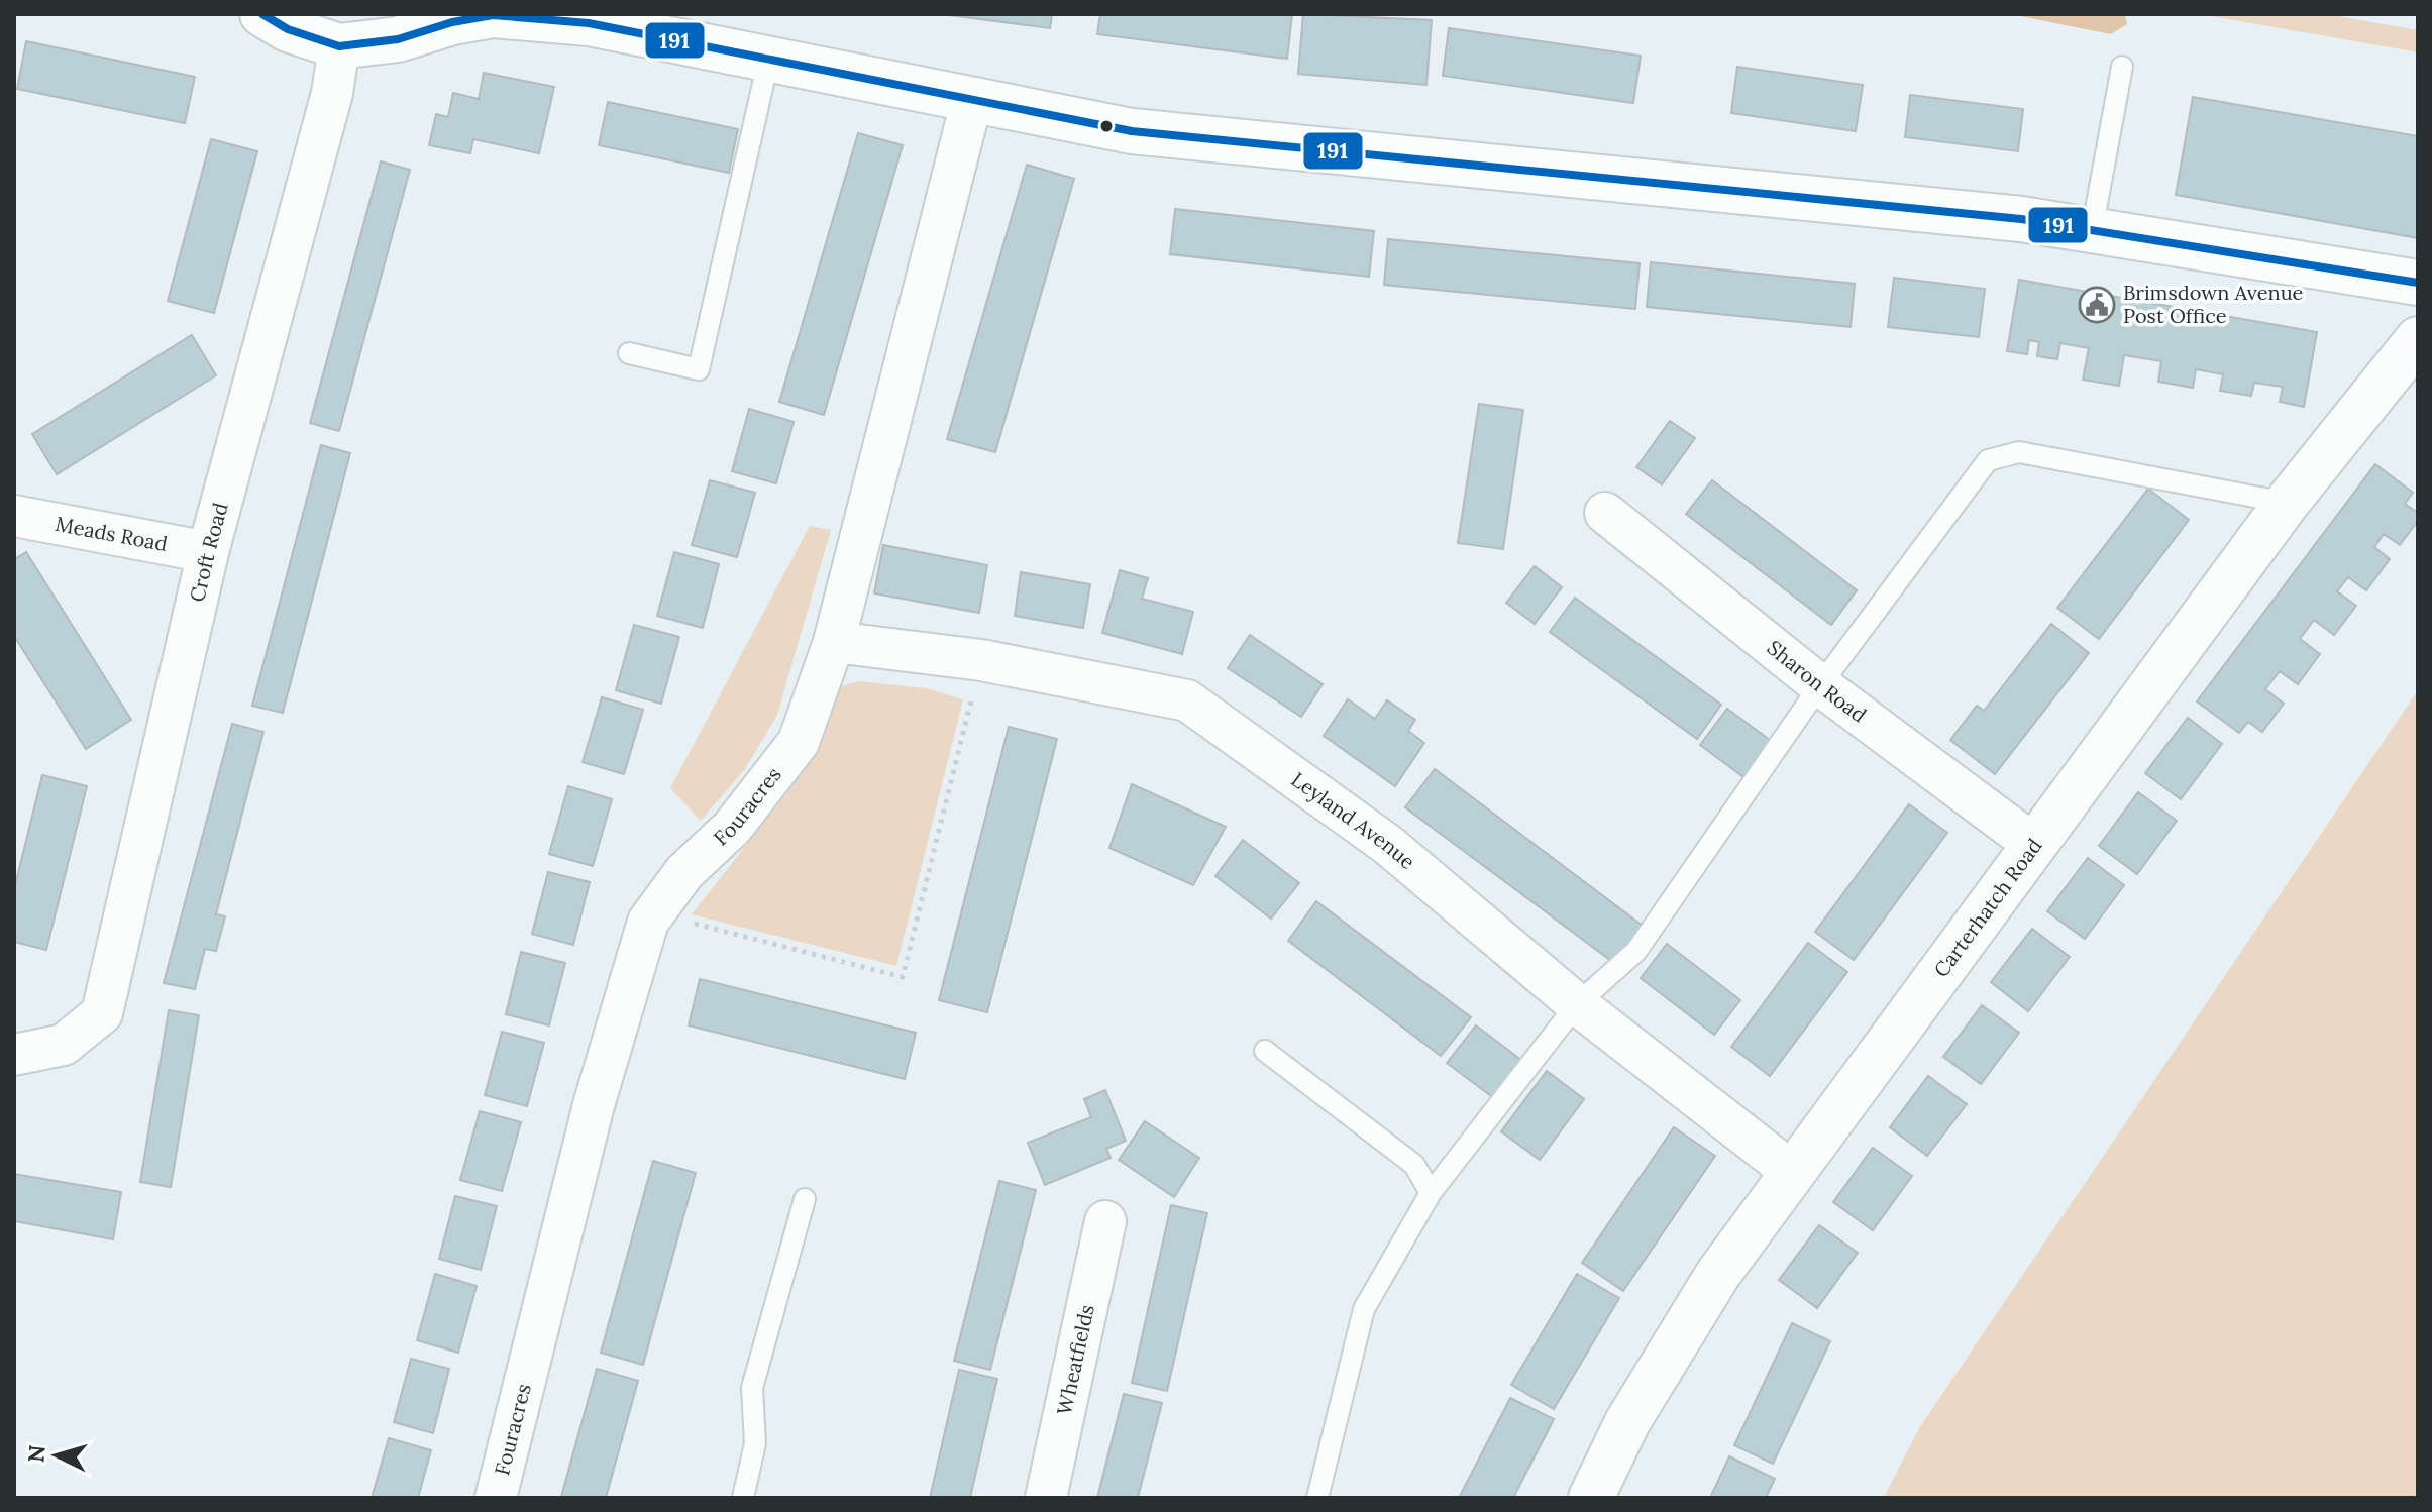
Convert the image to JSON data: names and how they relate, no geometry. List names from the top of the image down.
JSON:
{
  "streets": {
    "street": [
      "Meads Road",
      "Croft Road",
      "Sharon Road",
      "Fouracres",
      "Leyland Avenue",
      "Carterhatch Road",
      "Wheatfields"
    ]
  },
  "crossings": [
    ["Meads Road", "Croft Road"],
    ["Sharon Road", "Carterhatch Road"],
    ["Fouracres", "Leyland Avenue"],
    ["Leyland Avenue", "Carterhatch Road"]
  ],
  "places": {
    "public building": ["Brimsdown Avenue Post Office"]
  },
  "lines": ["transit line 191"],
  "north": "left"
}
